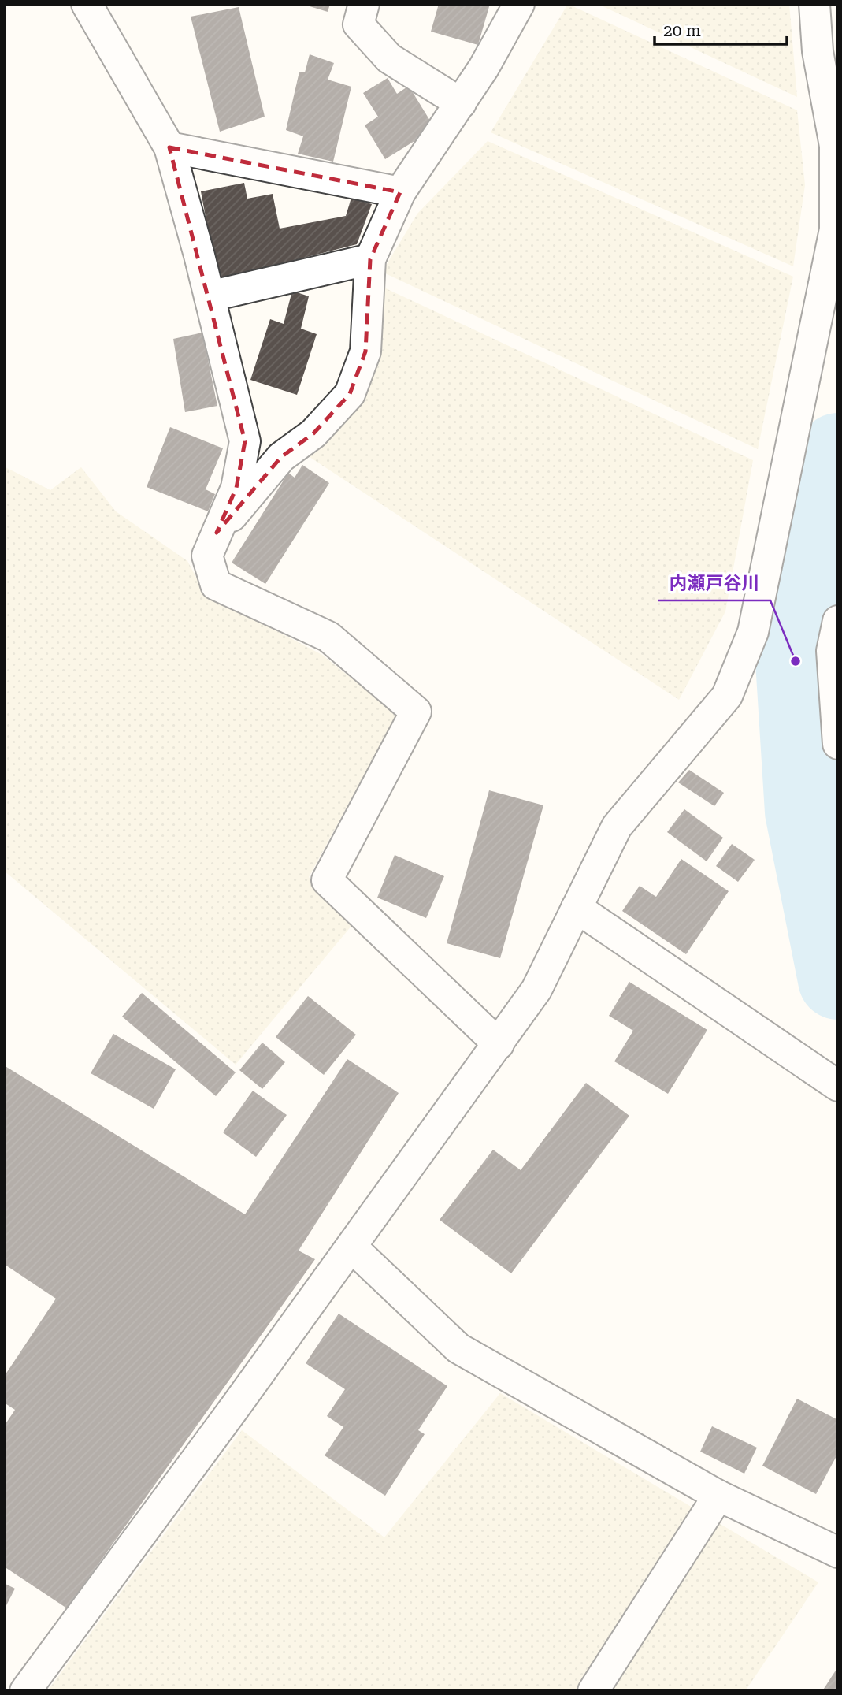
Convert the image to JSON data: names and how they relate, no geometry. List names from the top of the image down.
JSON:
{
  "places": ["内瀬戸谷川"],
  "scale_bar": "20 m"
}
